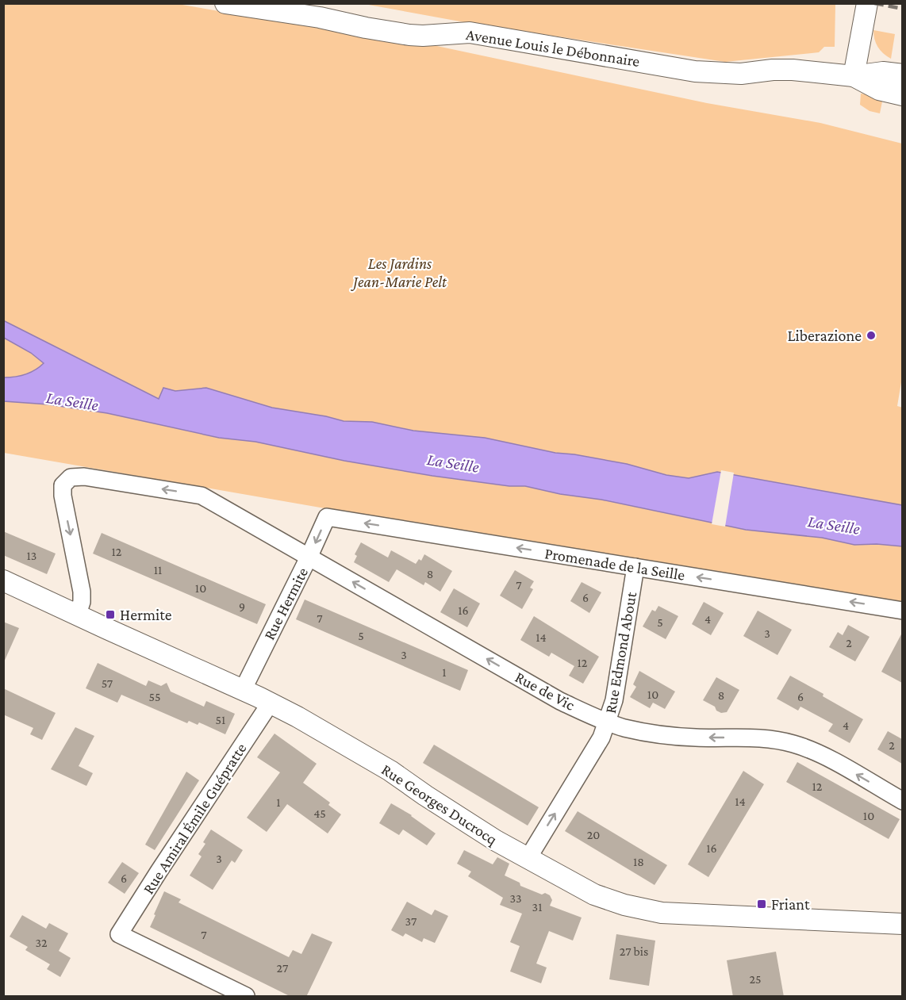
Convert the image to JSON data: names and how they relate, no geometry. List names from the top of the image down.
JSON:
{
  "streets": {
    "street": [
      "Avenue Louis le Débonnaire",
      "Promenade de la Seille",
      "Rue Hermite",
      "Rue Edmond About",
      "Rue de Vic",
      "Rue Georges Ducrocq",
      "Rue Amiral Émile Guépratte"
    ]
  },
  "crossings": [
    ["Promenade de la Seille", "Rue Hermite"],
    ["Promenade de la Seille", "Rue Edmond About"],
    ["Rue Hermite", "Rue de Vic"],
    ["Rue Hermite", "Rue Georges Ducrocq"],
    ["Rue Edmond About", "Rue de Vic"],
    ["Rue Edmond About", "Rue Georges Ducrocq"],
    ["Rue de Vic", "Rue Georges Ducrocq"],
    ["Rue Georges Ducrocq", "Rue Amiral Émile Guépratte"]
  ],
  "one_way": ["Promenade de la Seille", "Rue Edmond About", "Rue de Vic"],
  "water": ["La Seille"],
  "parks": ["Les Jardins Jean-Marie Pelt"],
  "places": {
    "other": ["Liberazione"],
    "transit": ["Hermite", "Friant"]
  },
  "house_numbers": [
    "12",
    "13",
    "11",
    "8",
    "7",
    "10",
    "6",
    "9",
    "16",
    "7",
    "4",
    "5",
    "3",
    "5",
    "14",
    "2",
    "3",
    "12",
    "1",
    "57",
    "10",
    "8",
    "55",
    "6",
    "51",
    "4",
    "2",
    "12",
    "14",
    "1",
    "45",
    "10",
    "20",
    "16",
    "3",
    "18",
    "6",
    "33",
    "31",
    "37",
    "7",
    "32",
    "27 bis",
    "27",
    "25"
  ]
}
